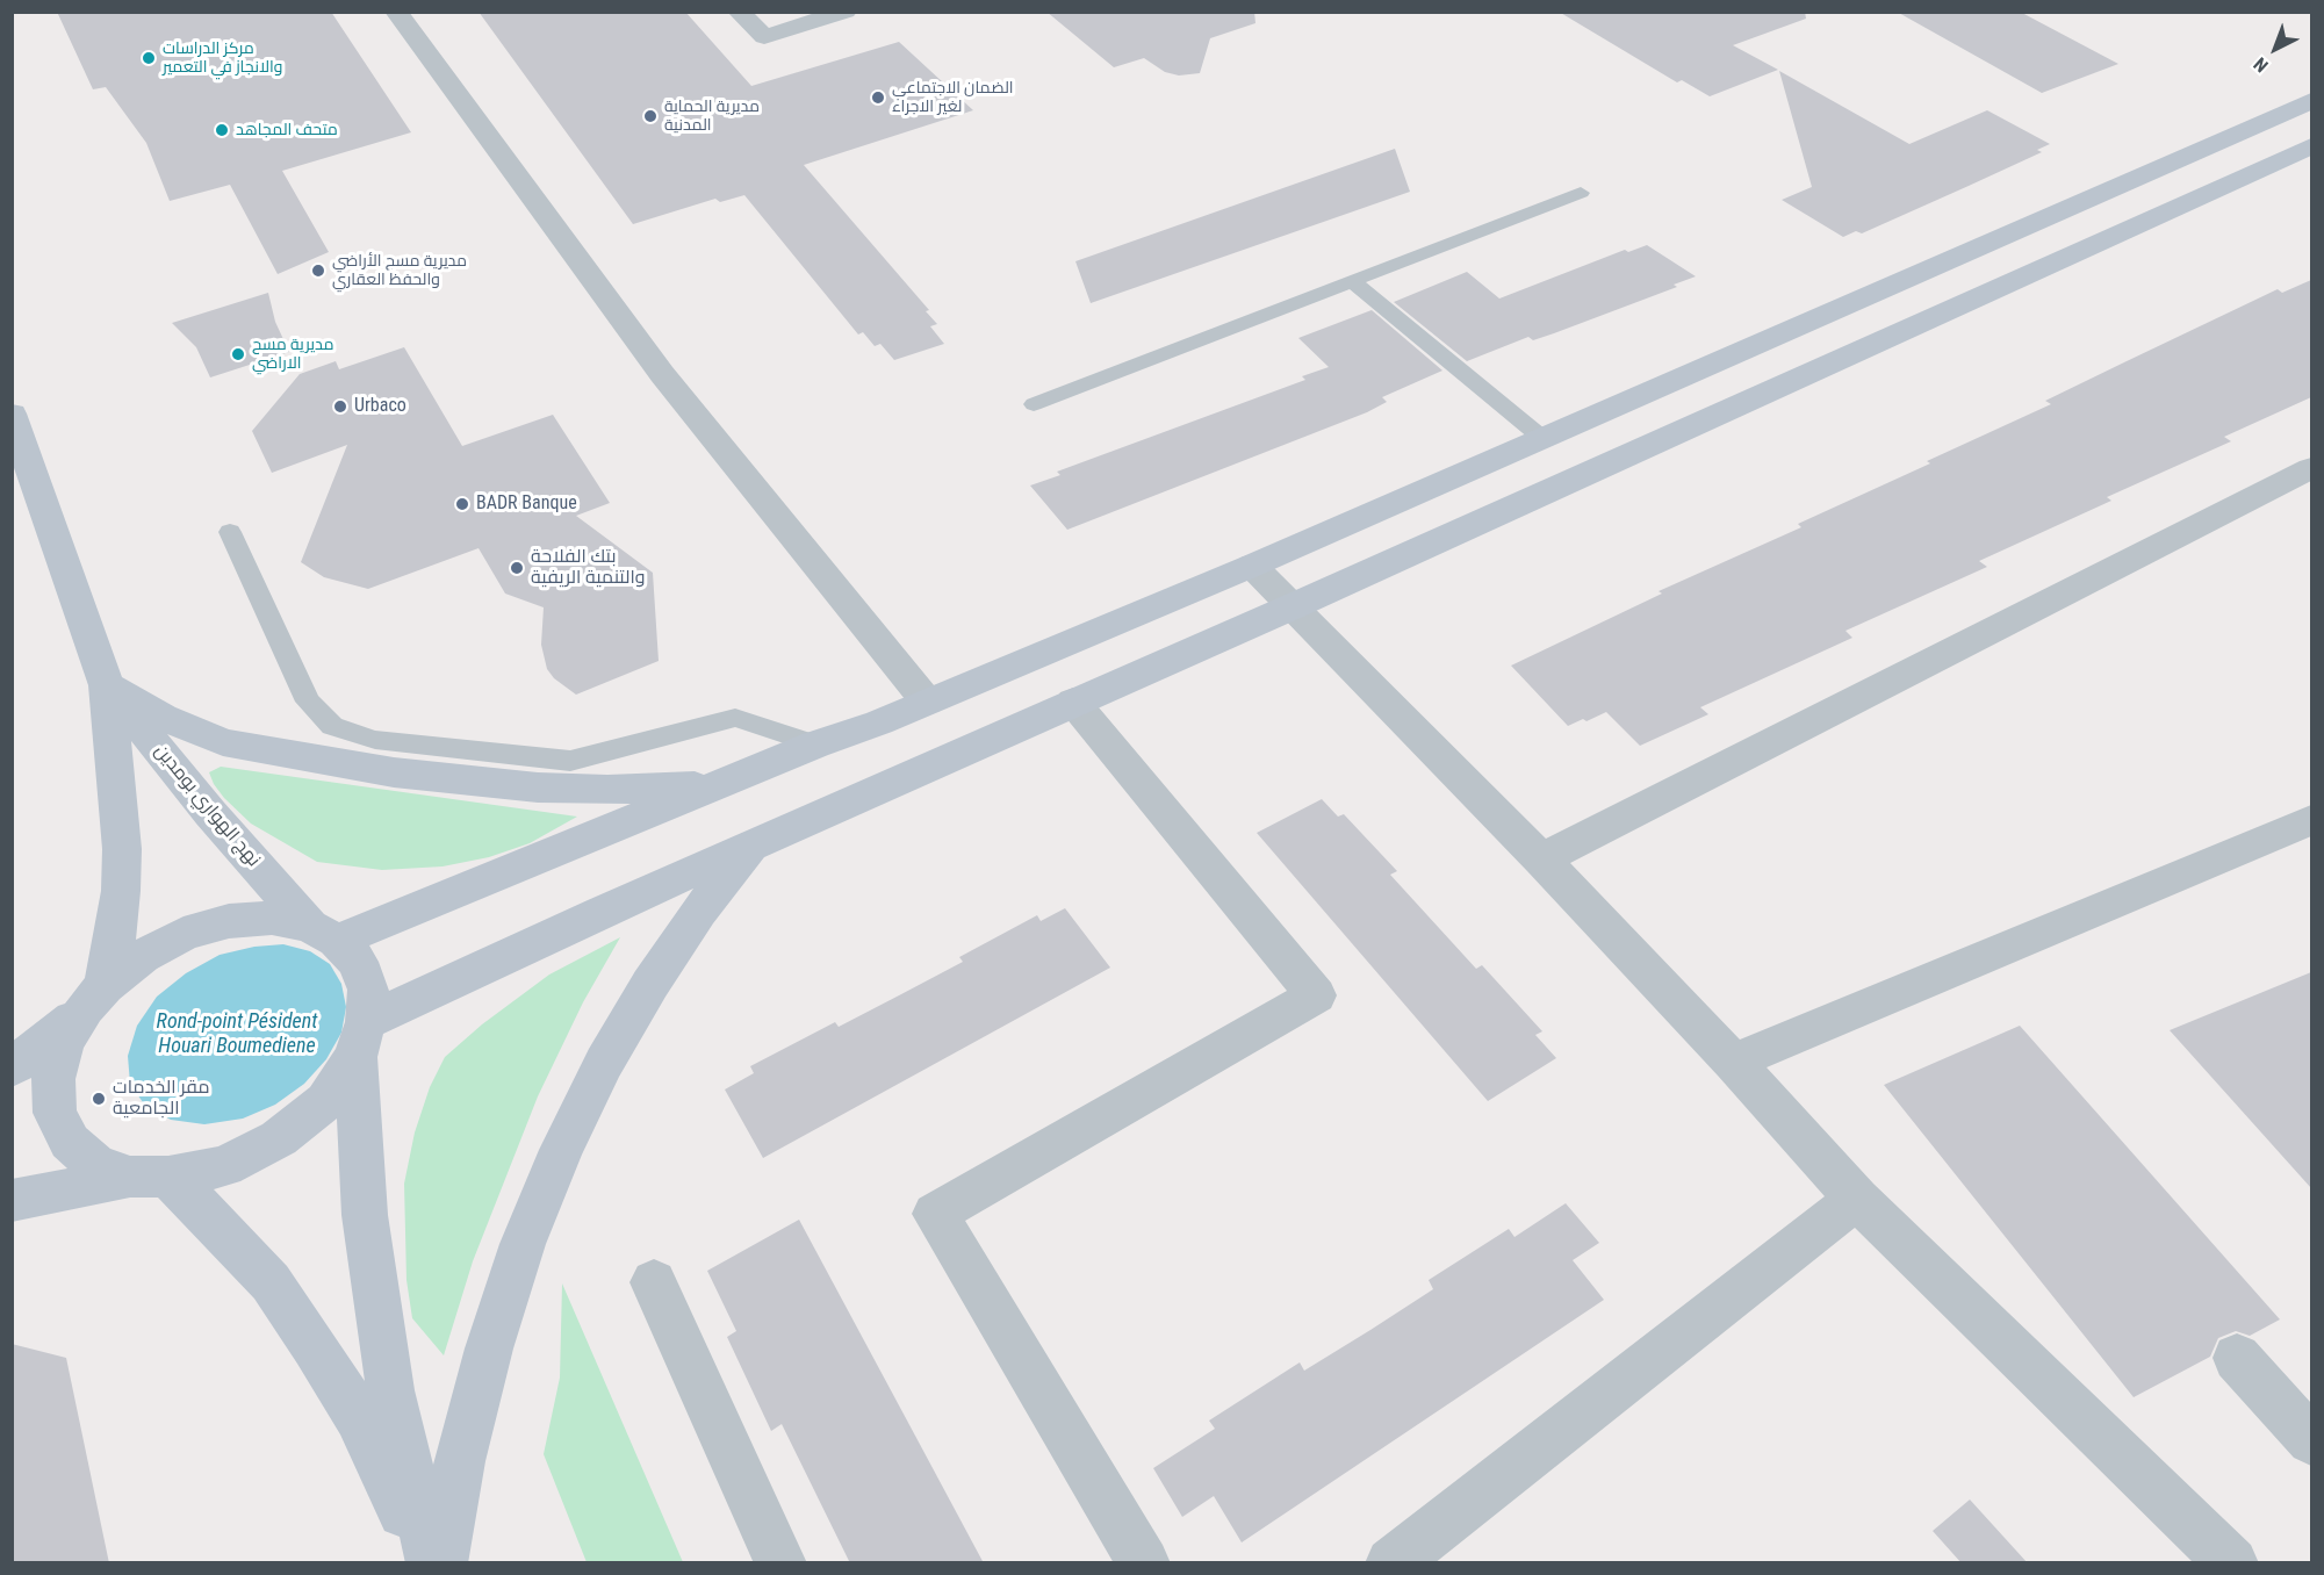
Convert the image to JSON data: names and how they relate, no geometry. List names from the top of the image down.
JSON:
{
  "streets": {
    "main road": ["نهج الهواري بومدين"]
  },
  "water": ["Rond-point Pésident Houari Boumediene"],
  "places": [
    "مركز الدراسات والانجاز في التعمير",
    "الضمان الاجتماعي لغير الاجراء",
    "مديرية الحماية المدنية",
    "متحف المجاهد",
    "مديرية مسح الأراضي والحفظ العقاري",
    "مديرية مسح الاراضي",
    "Urbaco",
    "BADR Banque",
    "بتك الفلاحة والتنمية الريفية",
    "مقر الخدمات الجامعية"
  ],
  "north": "bottom left"
}
